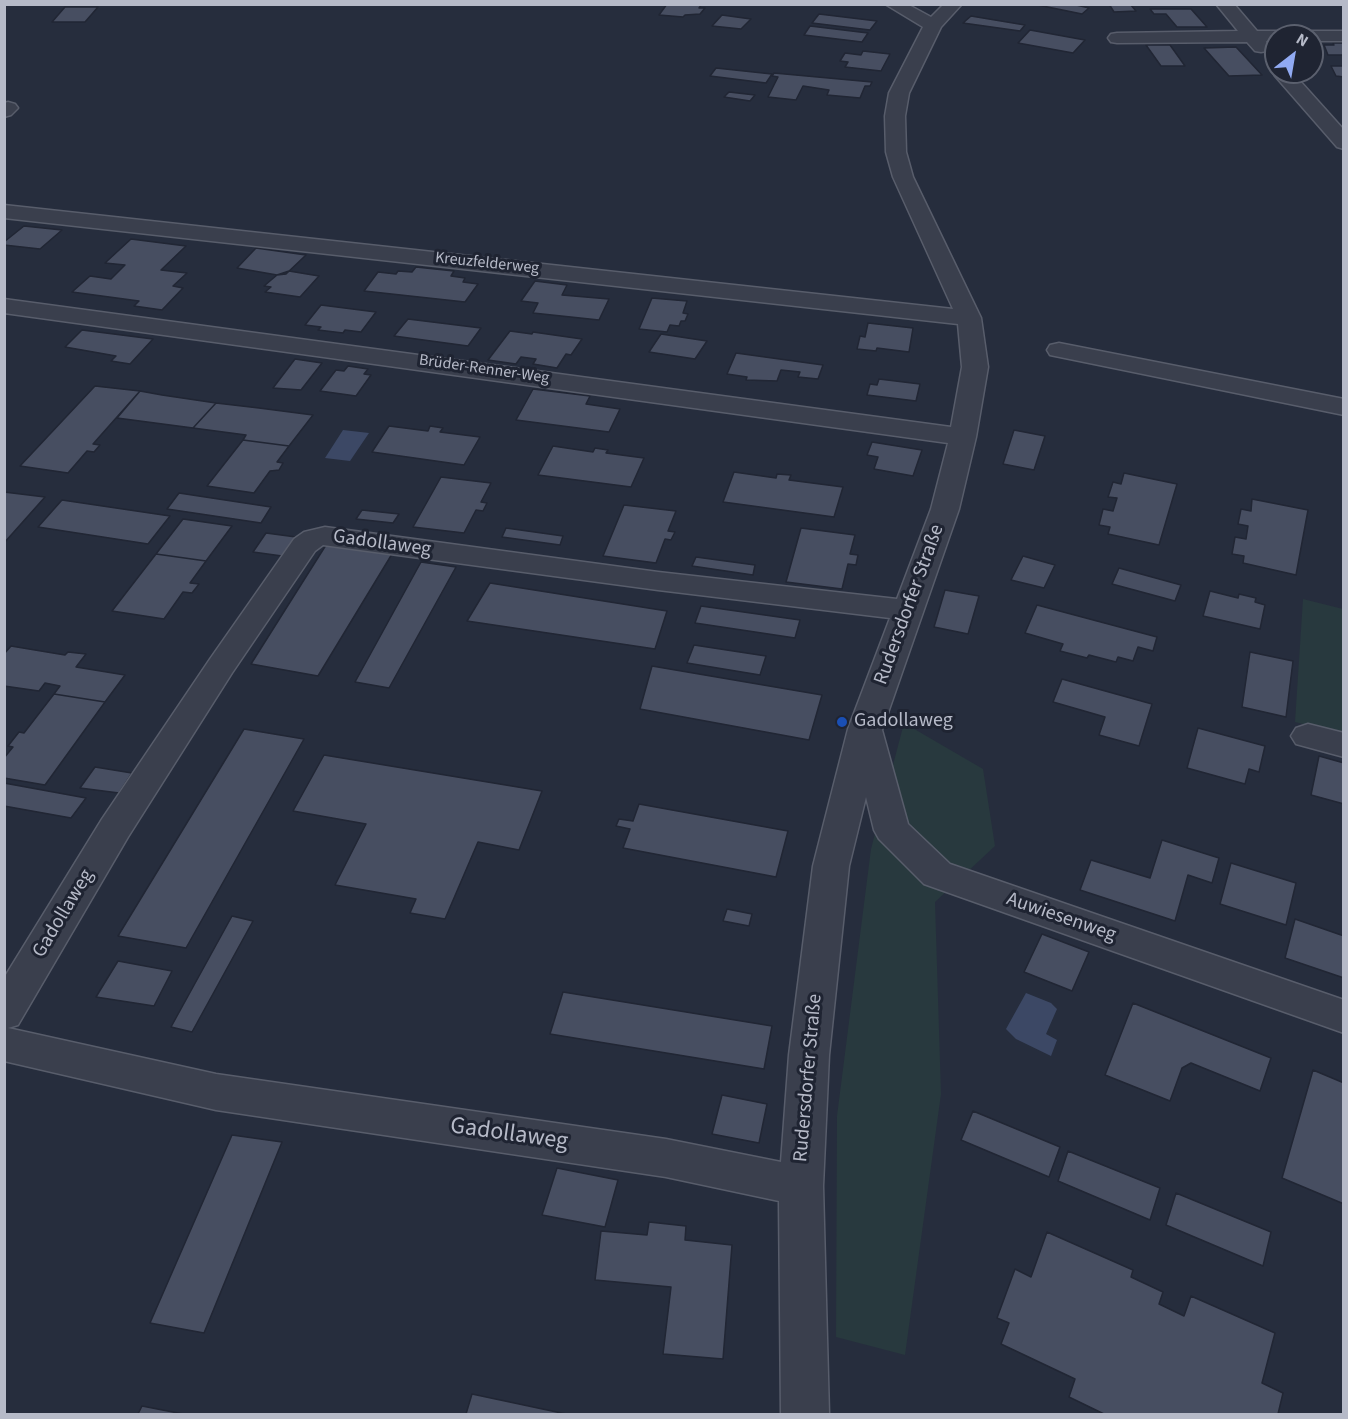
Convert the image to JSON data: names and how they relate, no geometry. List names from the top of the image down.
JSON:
{
  "streets": {
    "street": [
      "Kreuzfelderweg",
      "Brüder-Renner-Weg",
      "Gadollaweg",
      "Rudersdorfer Straße",
      "Auwiesenweg"
    ]
  },
  "crossings": [
    ["Kreuzfelderweg", "Rudersdorfer Straße"],
    ["Brüder-Renner-Weg", "Rudersdorfer Straße"],
    ["Gadollaweg", "Rudersdorfer Straße"],
    ["Rudersdorfer Straße", "Auwiesenweg"]
  ],
  "places": ["Gadollaweg"],
  "north": "top right"
}
